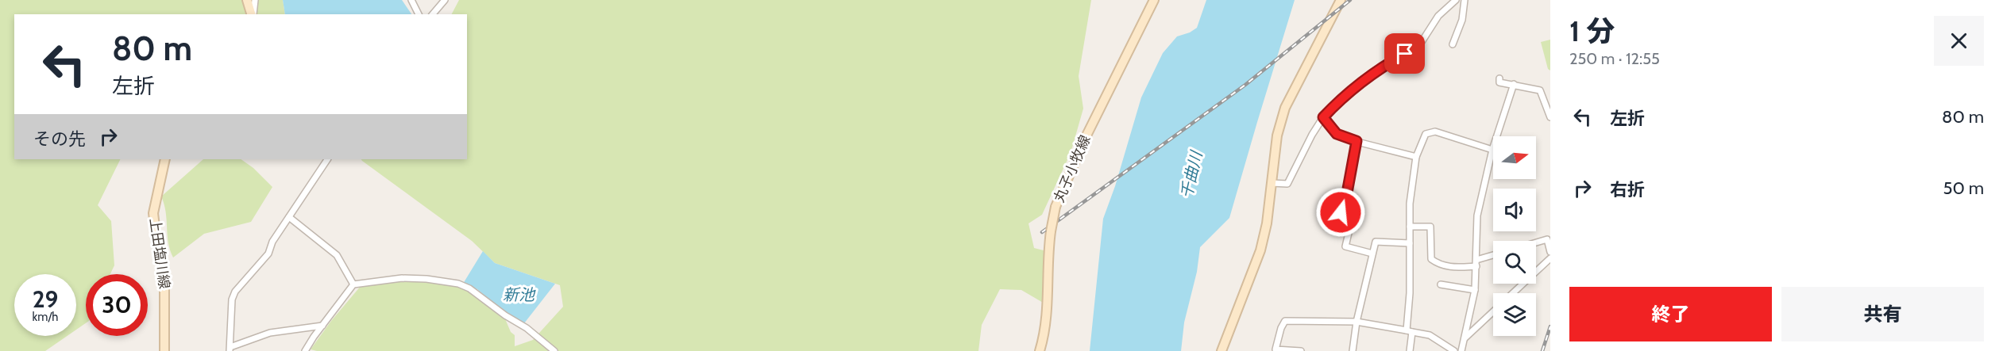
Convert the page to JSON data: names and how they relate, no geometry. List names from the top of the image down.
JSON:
{
  "streets": {
    "street": ["丸子小牧線", "上田塩川線"]
  },
  "water": ["千曲川", "新池"],
  "north": "right",
  "page": {
    "heading": ["1 分", "250 m · 12:55"],
    "turn": ["80 m", "左折"],
    "list": [
      {
        "name": "左折",
        "value": "80 m"
      },
      {
        "name": "右折",
        "value": "50 m"
      }
    ],
    "then": "その先",
    "speed": "29 km/h",
    "limit": "30",
    "buttons": ["終了", "共有"]
  }
}
